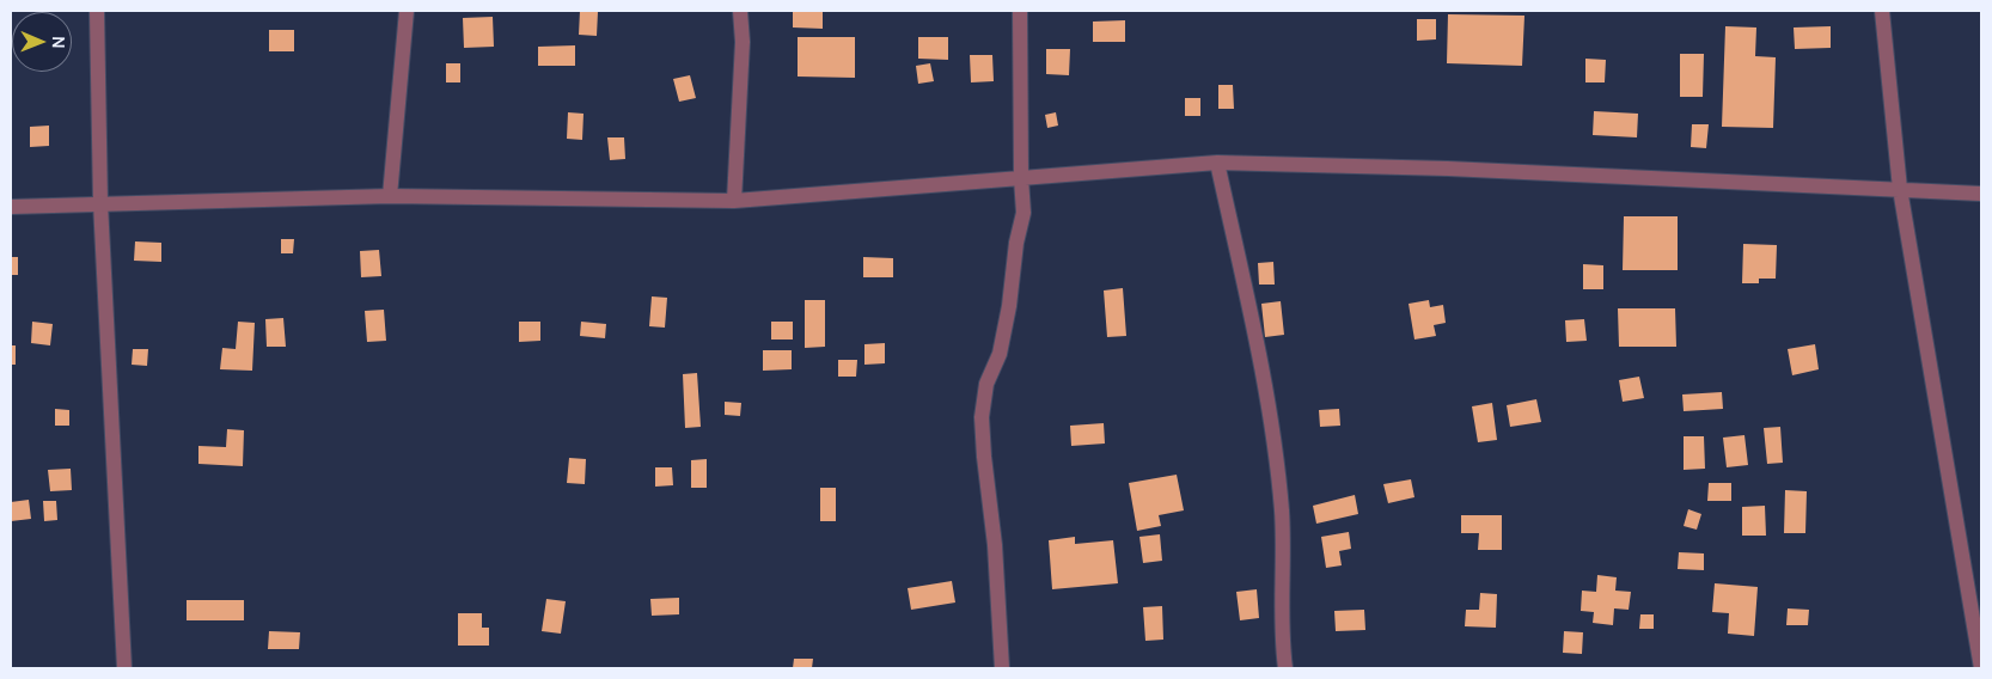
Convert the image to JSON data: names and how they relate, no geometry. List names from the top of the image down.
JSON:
{
  "north": "right"
}
